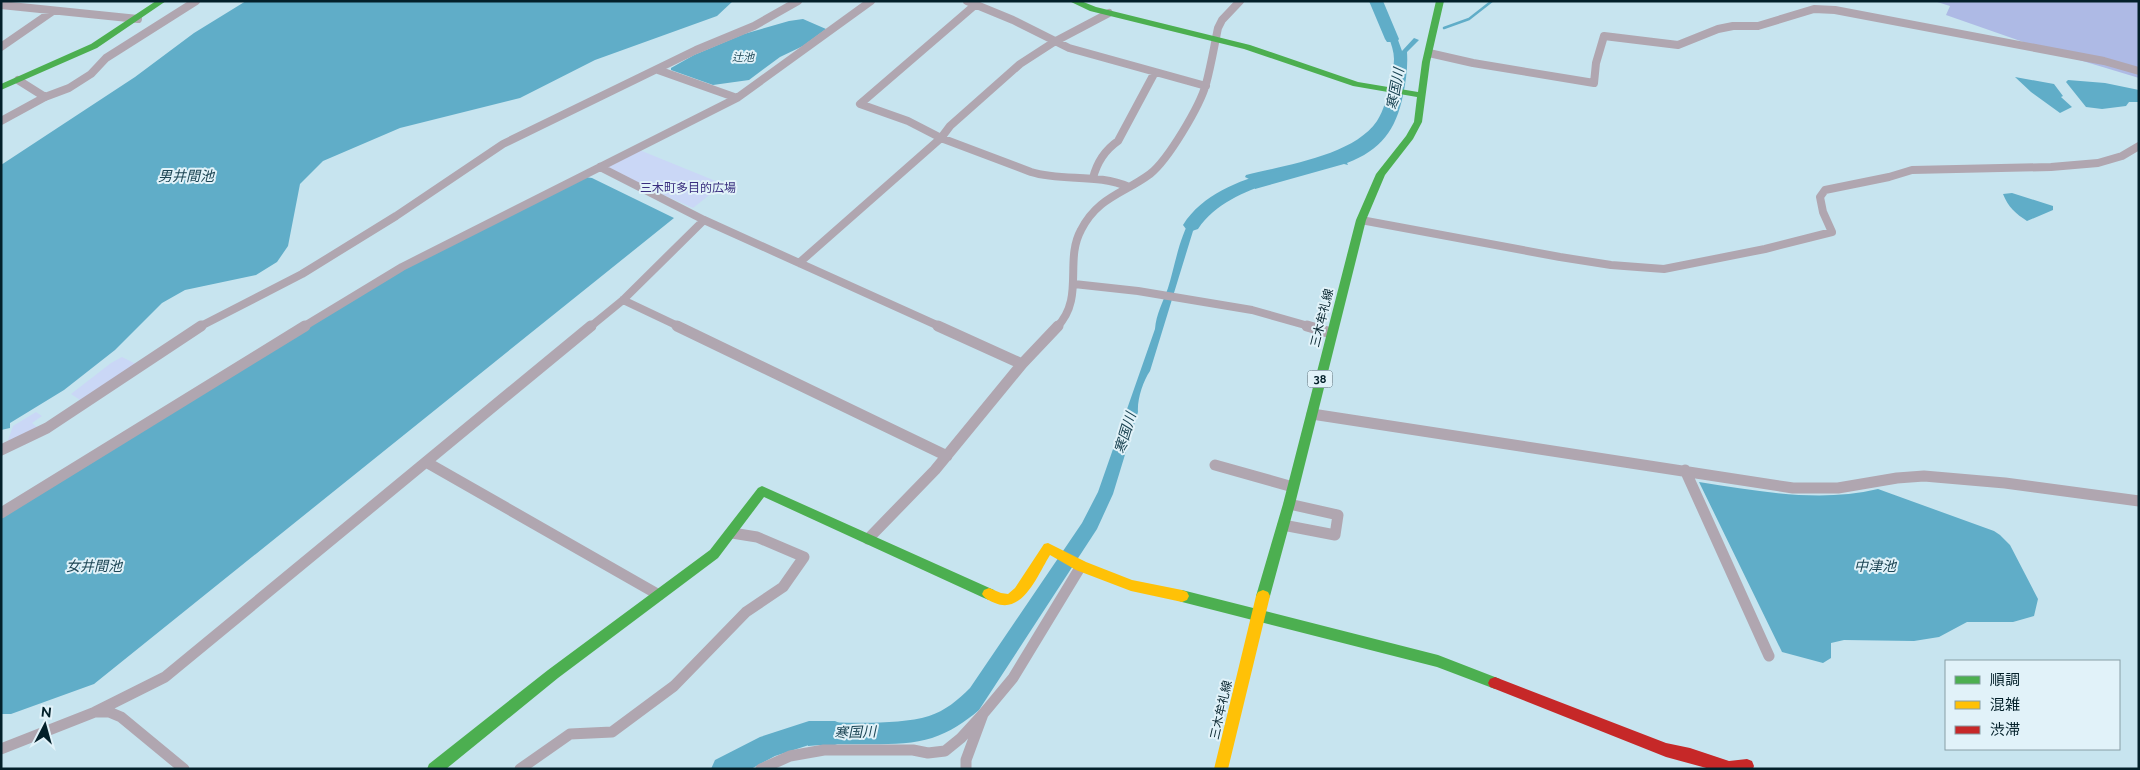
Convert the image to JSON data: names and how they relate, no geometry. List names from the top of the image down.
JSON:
{
  "streets": {
    "street": ["三木牟礼線", "38"]
  },
  "water": [
    "辻池",
    "寒国川",
    "男井間池",
    "女井間池",
    "中津池"
  ],
  "parks": ["三木町多目的広場"],
  "legend": ["順調", "混雑", "渋滞"],
  "north": "top"
}
